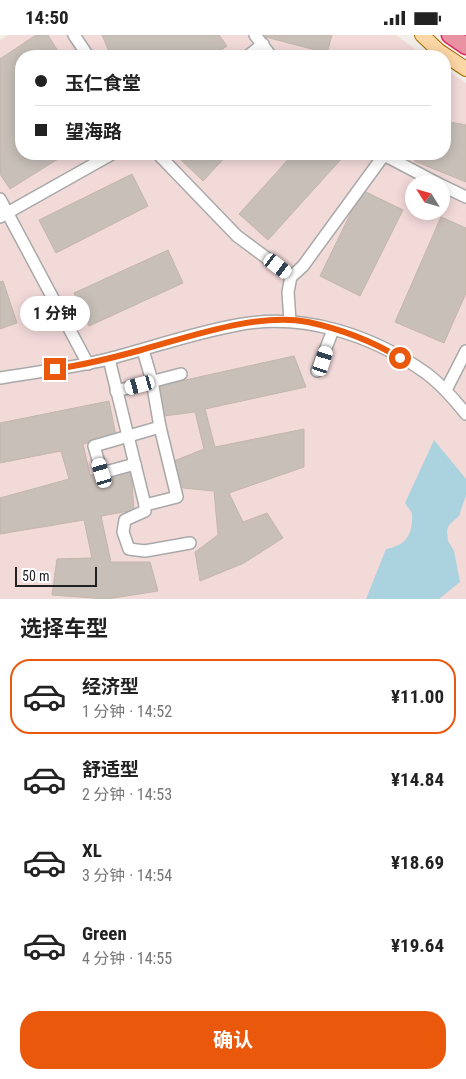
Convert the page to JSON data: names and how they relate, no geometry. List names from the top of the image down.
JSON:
{
  "scale_bar": "50 m",
  "north": "top left",
  "page": {
    "status": "14:50",
    "banner": ["玉仁食堂", "望海路"],
    "bubble": "1 分钟",
    "scale": "50 m",
    "heading": "选择车型",
    "list": [
      {
        "name": "经济型",
        "note": "1 分钟 · 14:52",
        "value": "¥11.00"
      },
      {
        "name": "舒适型",
        "note": "2 分钟 · 14:53",
        "value": "¥14.84"
      },
      {
        "name": "XL",
        "note": "3 分钟 · 14:54",
        "value": "¥18.69"
      },
      {
        "name": "Green",
        "note": "4 分钟 · 14:55",
        "value": "¥19.64"
      }
    ],
    "buttons": "确认"
  }
}
